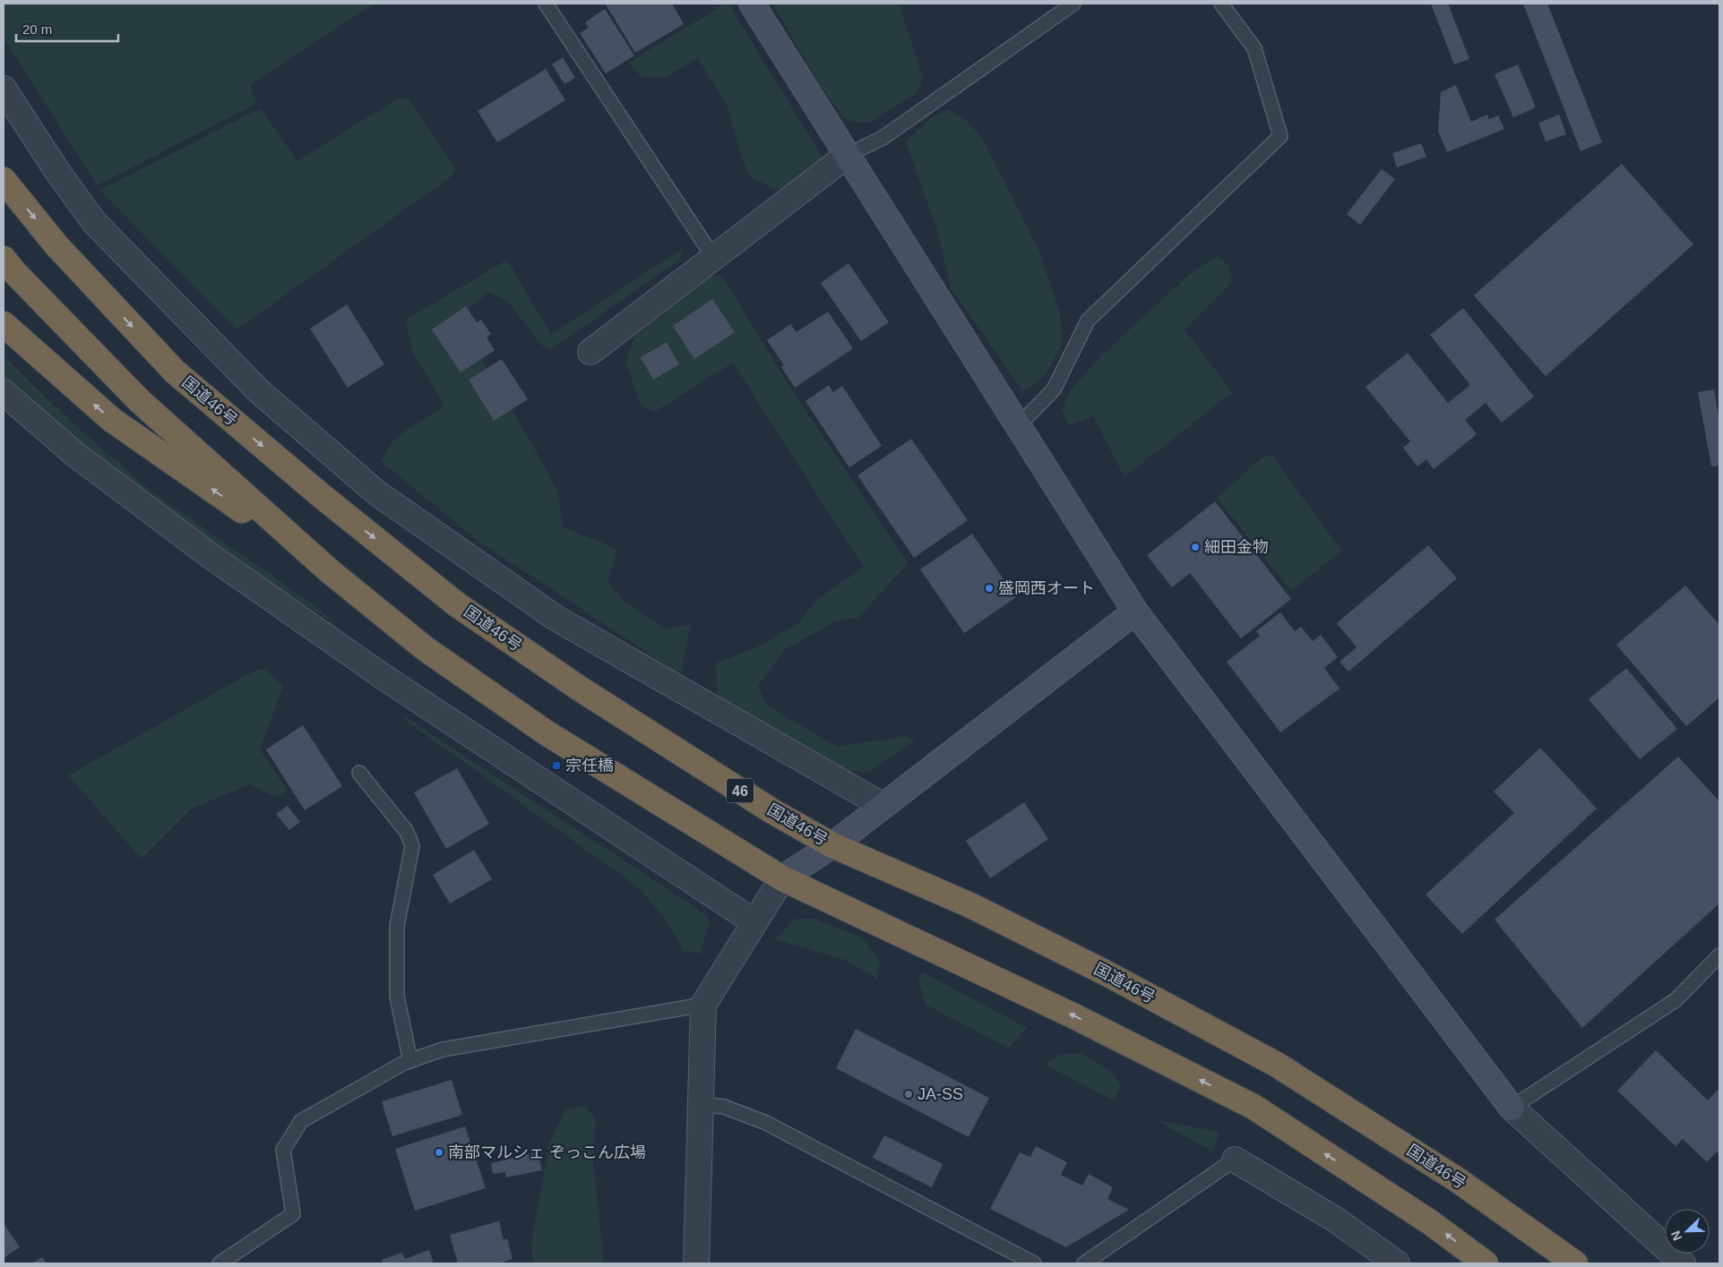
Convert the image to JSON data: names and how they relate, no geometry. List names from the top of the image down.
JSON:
{
  "streets": {
    "highway": ["国道46号", "46"]
  },
  "places": {
    "other": [
      "細田金物",
      "盛岡西オート",
      "JA-SS",
      "南部マルシェ ぞっこん広場"
    ],
    "transit": ["宗任橋"]
  },
  "scale_bar": "20 m",
  "north": "bottom left"
}
